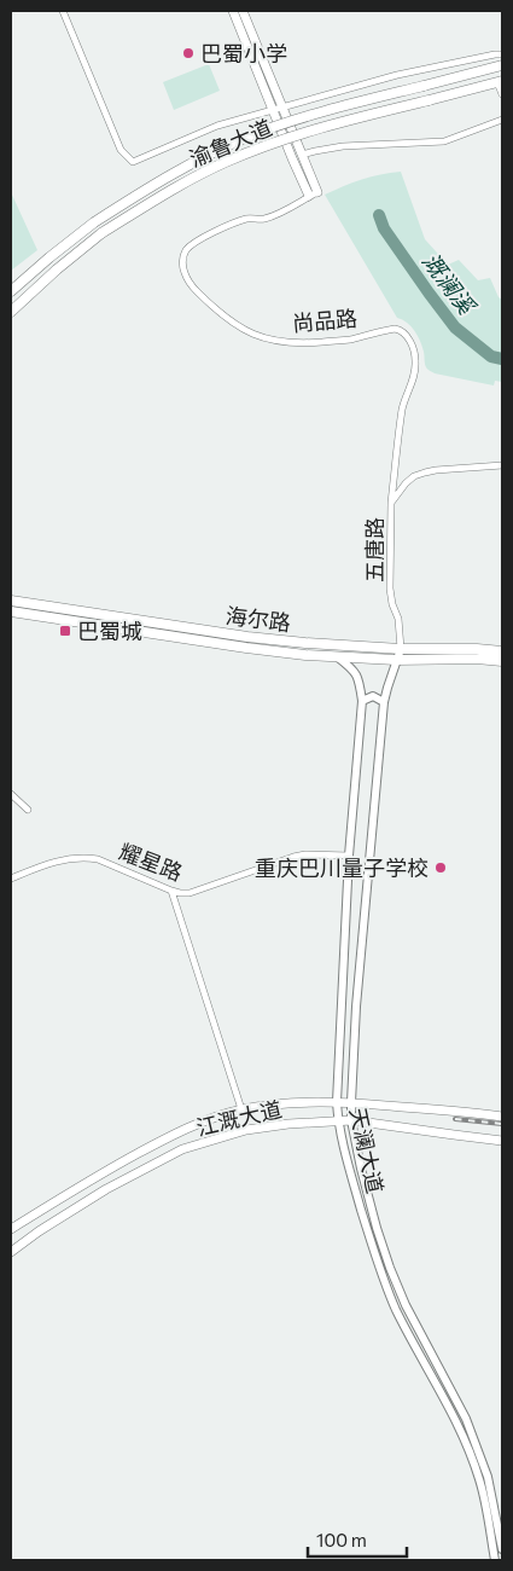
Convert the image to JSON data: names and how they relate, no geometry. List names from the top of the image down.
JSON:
{
  "streets": {
    "main road": ["渝鲁大道", "海尔路", "江溉大道"],
    "street": [
      "尚品路",
      "五唐路",
      "耀星路",
      "天澜大道"
    ]
  },
  "crossings": [
    ["尚品路", "五唐路"],
    ["五唐路", "海尔路"],
    ["五唐路", "天澜大道"],
    ["海尔路", "天澜大道"],
    ["耀星路", "天澜大道"],
    ["江溉大道", "天澜大道"]
  ],
  "water": ["溉澜溪"],
  "places": {
    "other": ["巴蜀小学", "重庆巴川量子学校"],
    "transit": ["巴蜀城"]
  },
  "scale_bar": "100 m"
}
